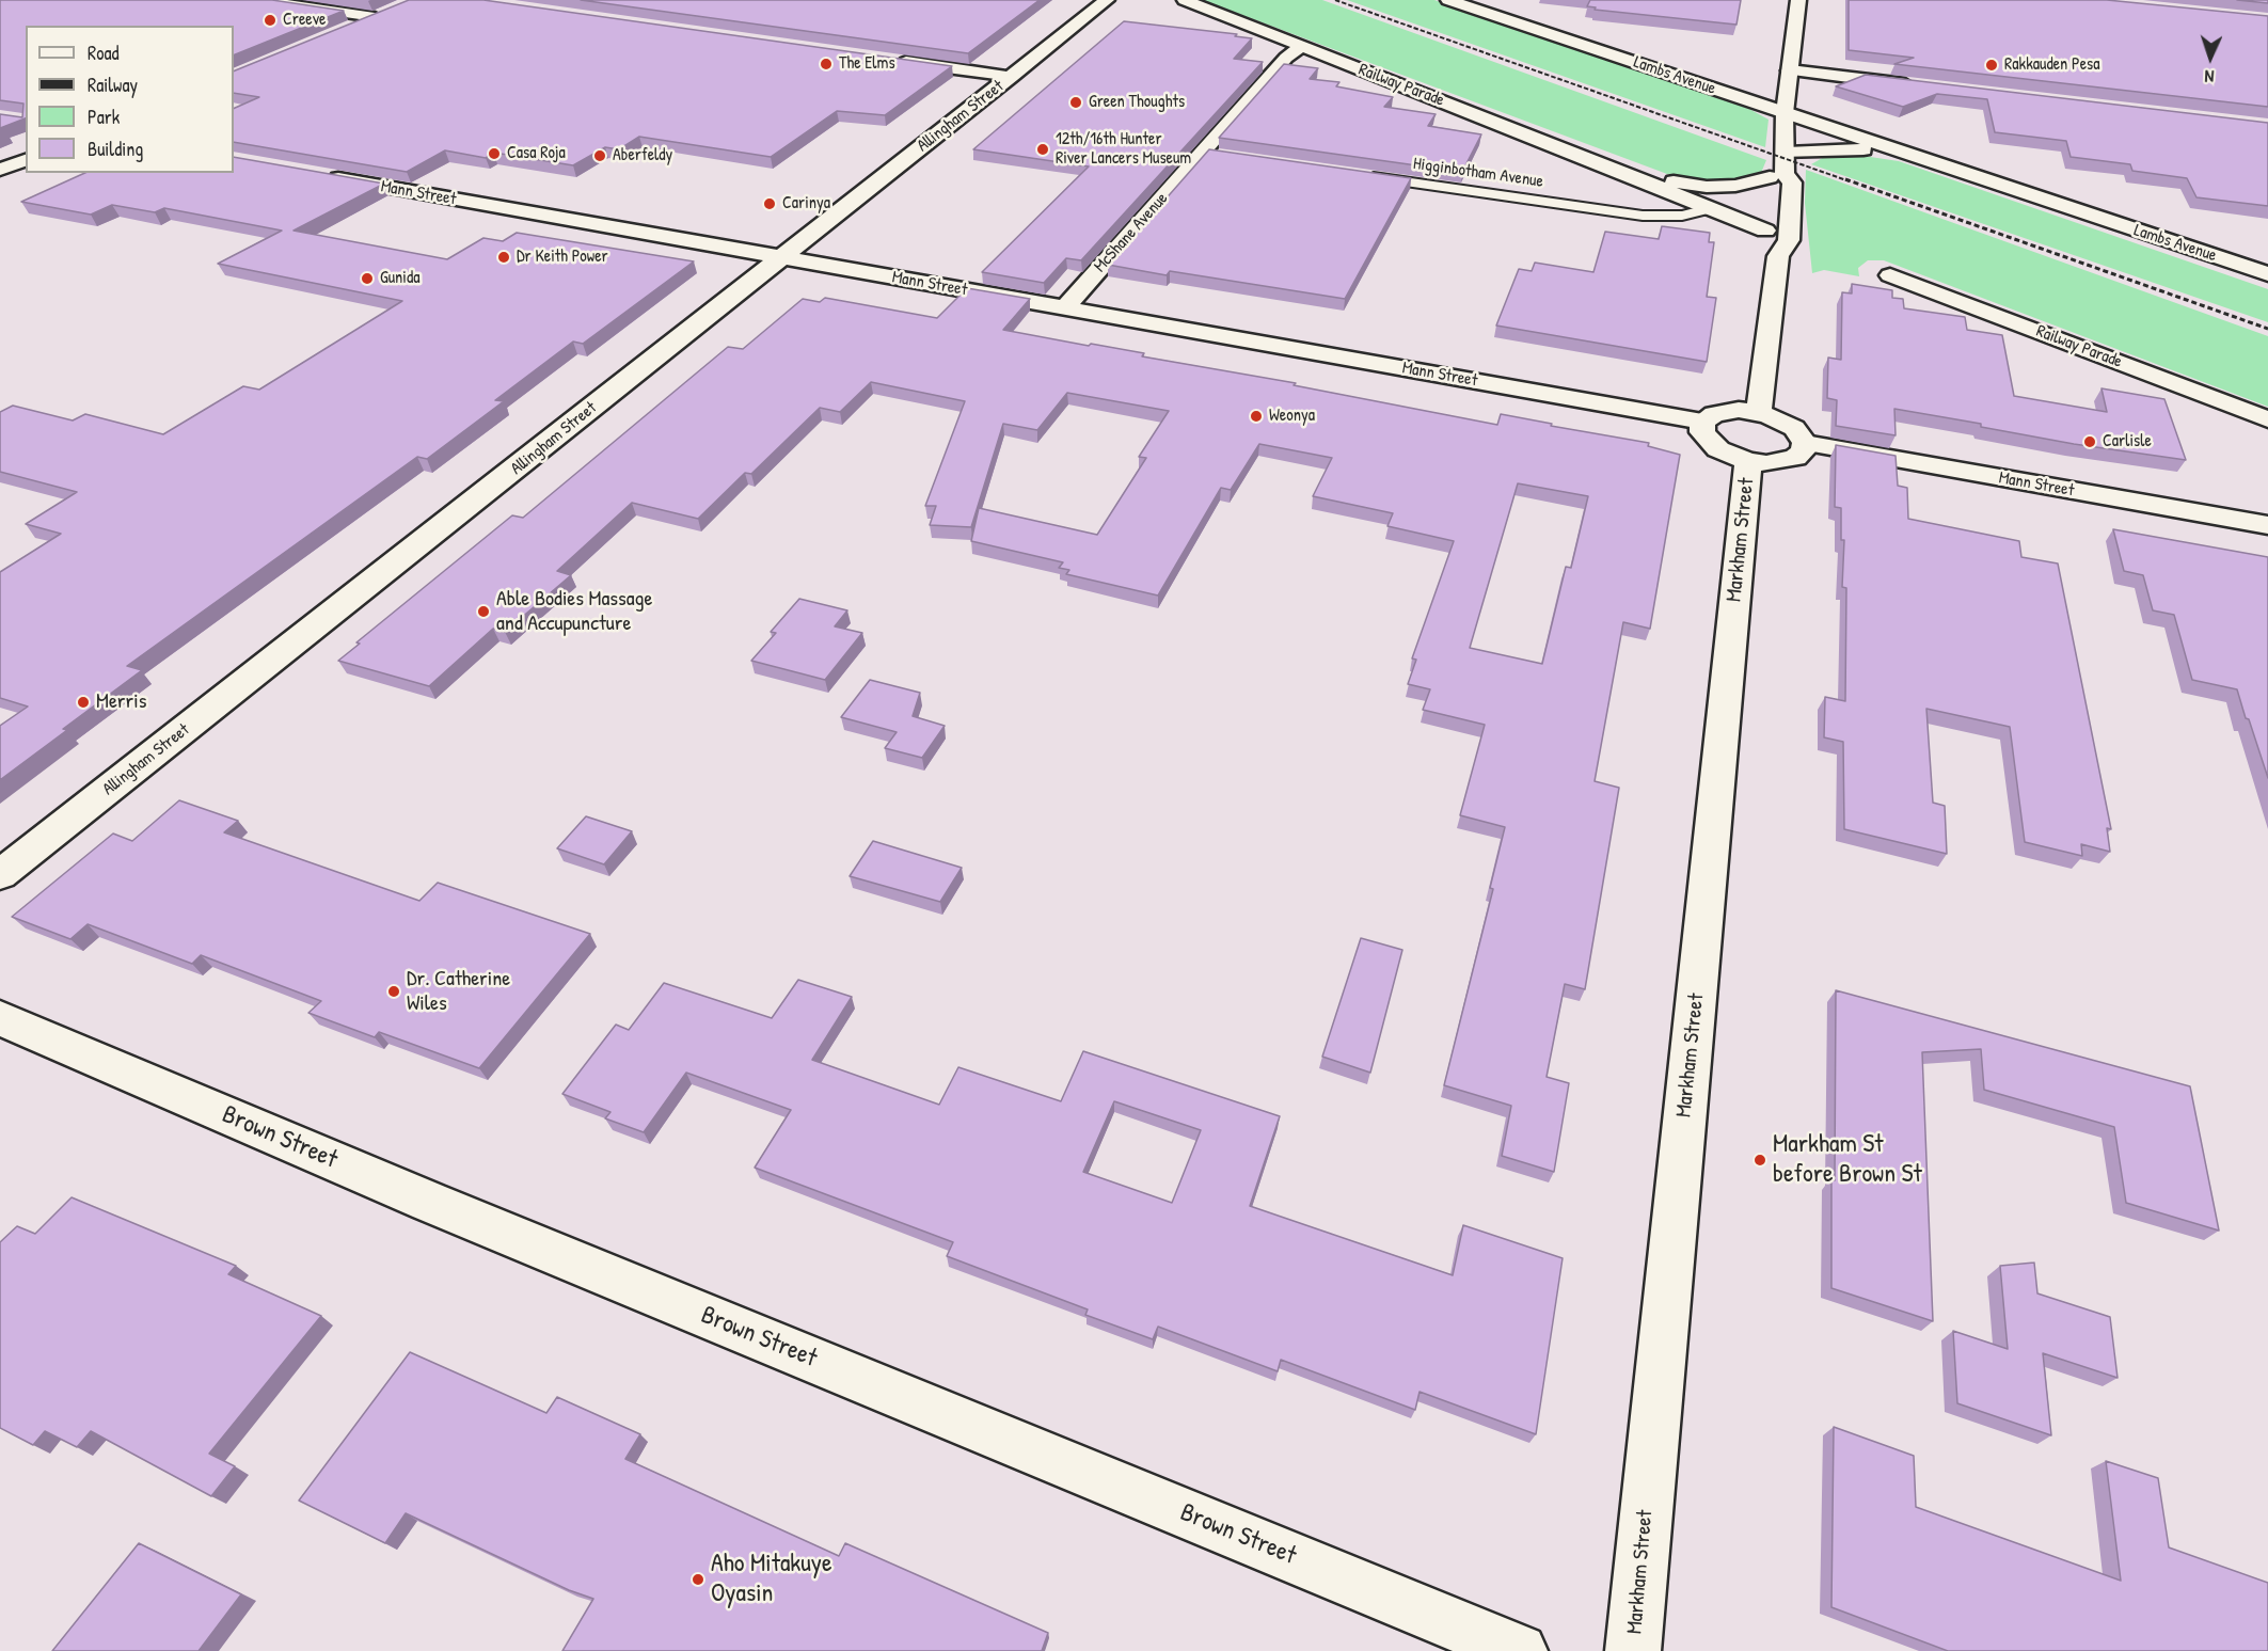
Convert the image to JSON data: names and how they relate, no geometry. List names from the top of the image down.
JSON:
{
  "streets": {
    "street": [
      "Lambs Avenue",
      "Railway Parade",
      "Allingham Street",
      "Mann Street",
      "McShane Avenue",
      "Markham Street",
      "Brown Street"
    ],
    "lane": ["Higginbotham Avenue"]
  },
  "crossings": [
    ["Railway Parade", "Higginbotham Avenue"],
    ["Railway Parade", "McShane Avenue"],
    ["Allingham Street", "Mann Street"],
    ["Mann Street", "McShane Avenue"]
  ],
  "places": [
    "Creeve",
    "The Elms",
    "Rakkauden Pesa",
    "Green Thoughts",
    "12th/16th Hunter River Lancers Museum",
    "Casa Roja",
    "Aberfeldy",
    "Carinya",
    "Dr Keith Power",
    "Gunida",
    "Weonya",
    "Carlisle",
    "Able Bodies Massage and Accupuncture",
    "Merris",
    "Dr. Catherine Wiles",
    "Markham St before Brown St",
    "Aho Mitakuye Oyasin"
  ],
  "legend": [
    "Road",
    "Railway",
    "Park",
    "Building"
  ],
  "north": "bottom"
}
